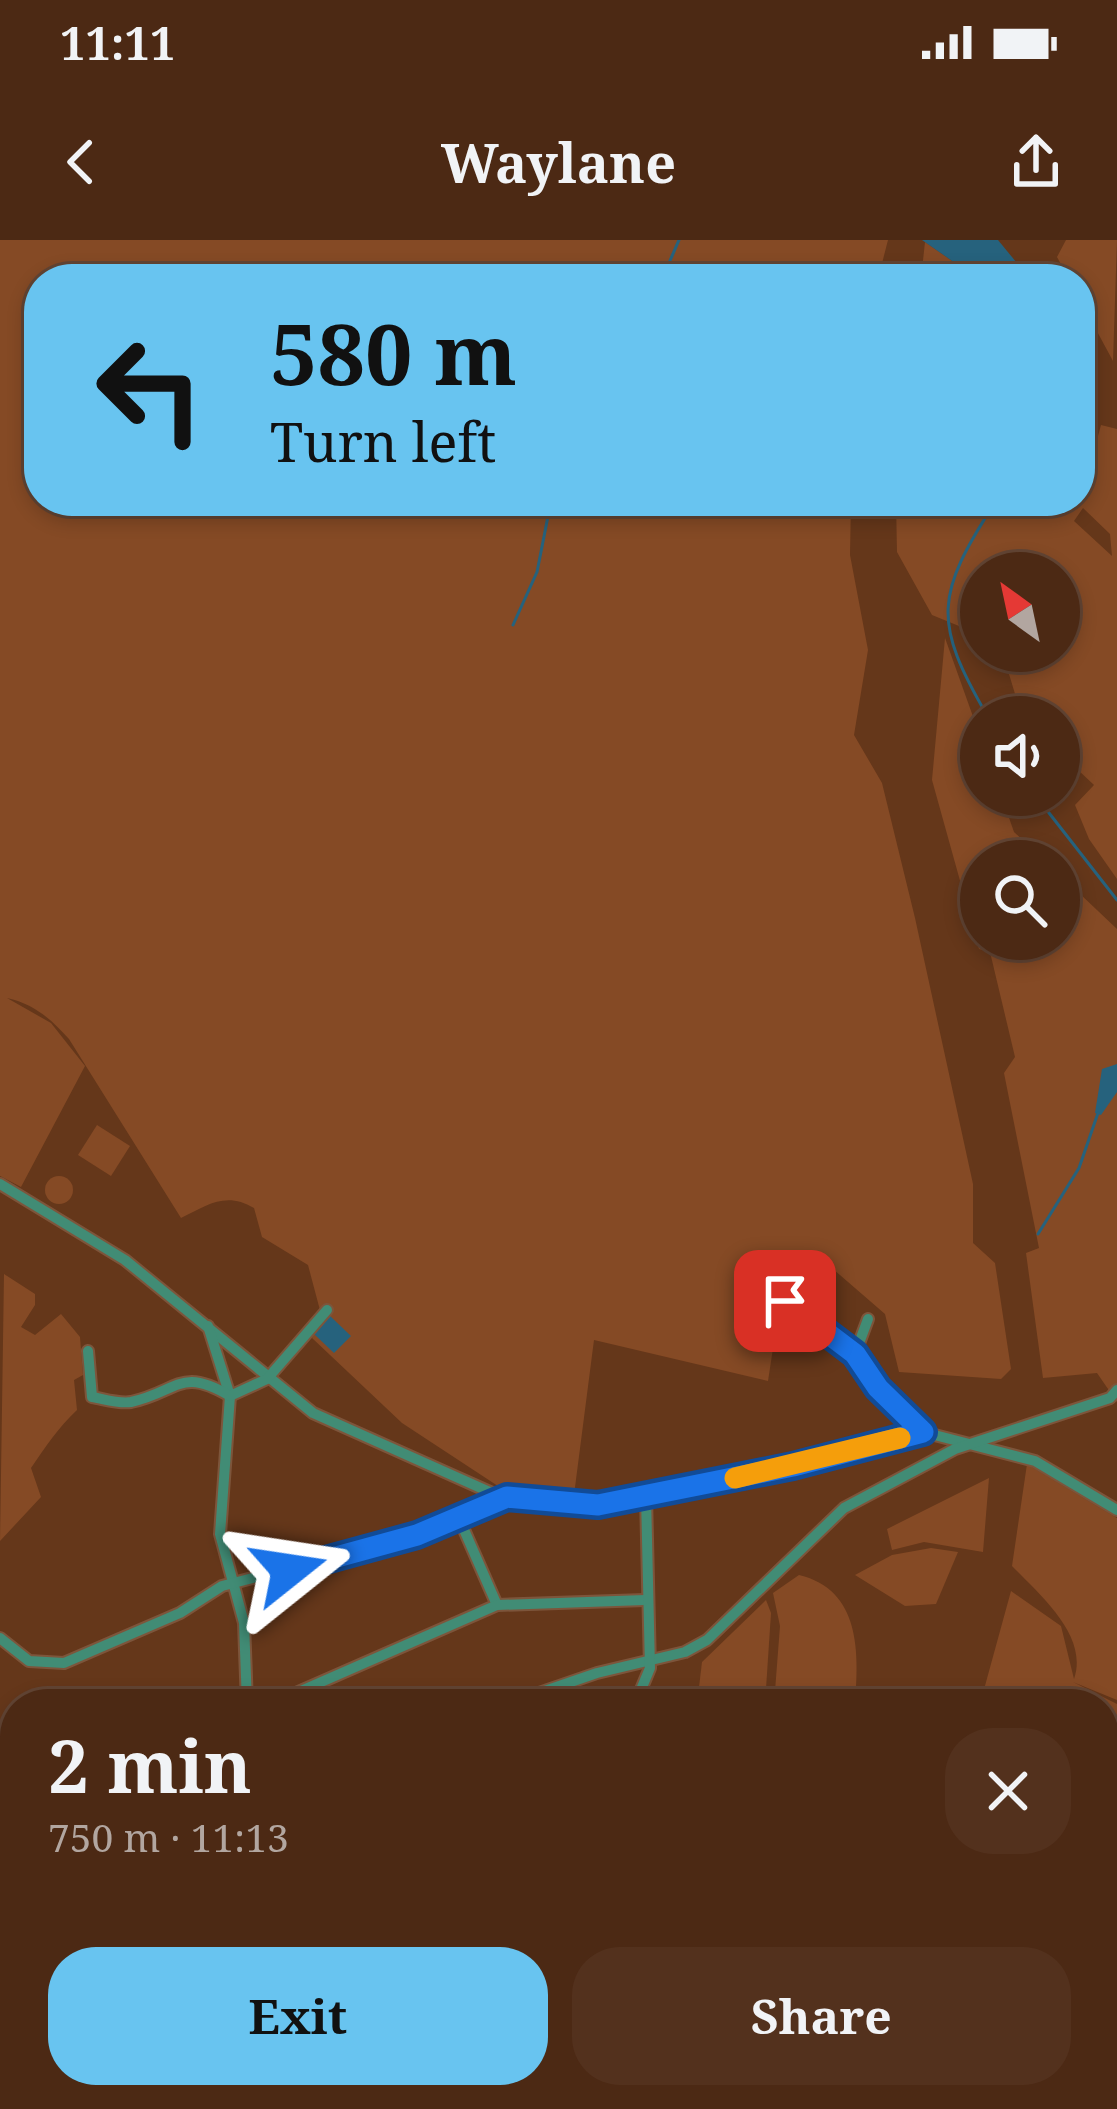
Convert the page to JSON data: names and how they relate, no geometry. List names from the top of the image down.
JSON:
{
  "north": "top left",
  "page": {
    "status": "11:11",
    "header": "Waylane",
    "turn": ["580 m", "Turn left"],
    "heading": ["2 min", "750 m · 11:13"],
    "buttons": ["Exit", "Share"]
  }
}
